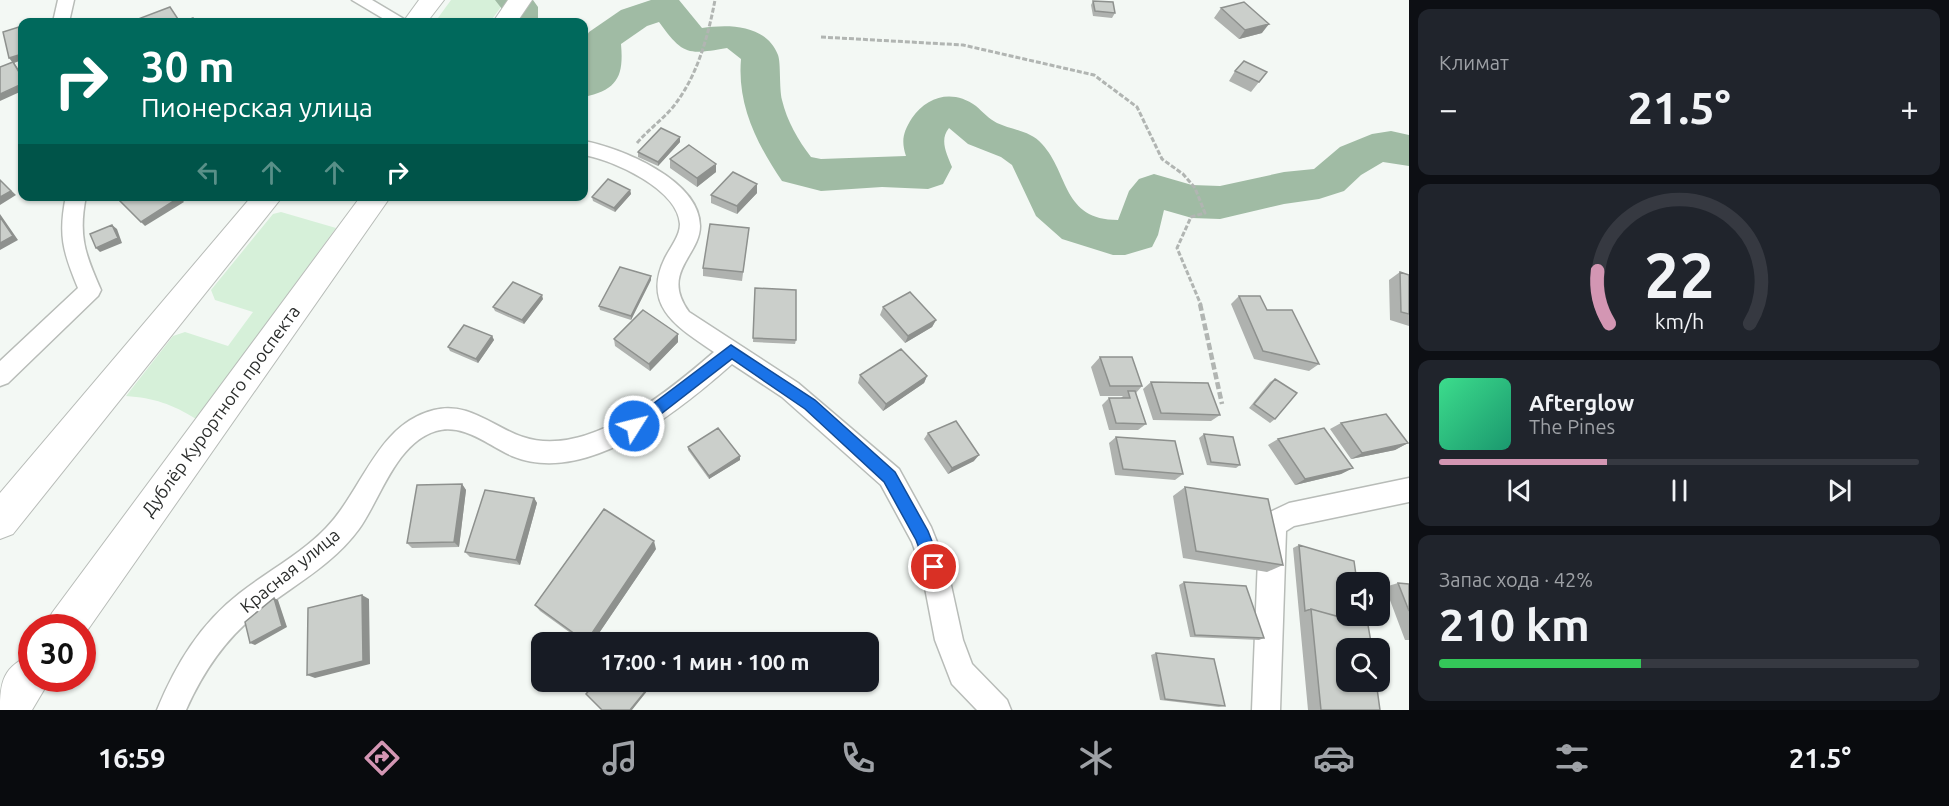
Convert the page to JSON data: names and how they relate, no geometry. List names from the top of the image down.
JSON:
{
  "streets": {
    "main road": ["Дублёр Курортного проспекта"],
    "street": ["Красная улица"]
  },
  "page": {
    "tile": [
      "Климат",
      ["Запас хода · 42%", "210 km"]
    ],
    "turn": ["30 m", "Пионерская улица"],
    "heat": ["−", "21.5°", "+"],
    "song": ["Afterglow", "The Pines"],
    "limit": "30",
    "trip": "17:00 · 1 мин · 100 m",
    "tabs": ["16:59", "21.5°"],
    "gauge": ["22", "km/h"]
  }
}
